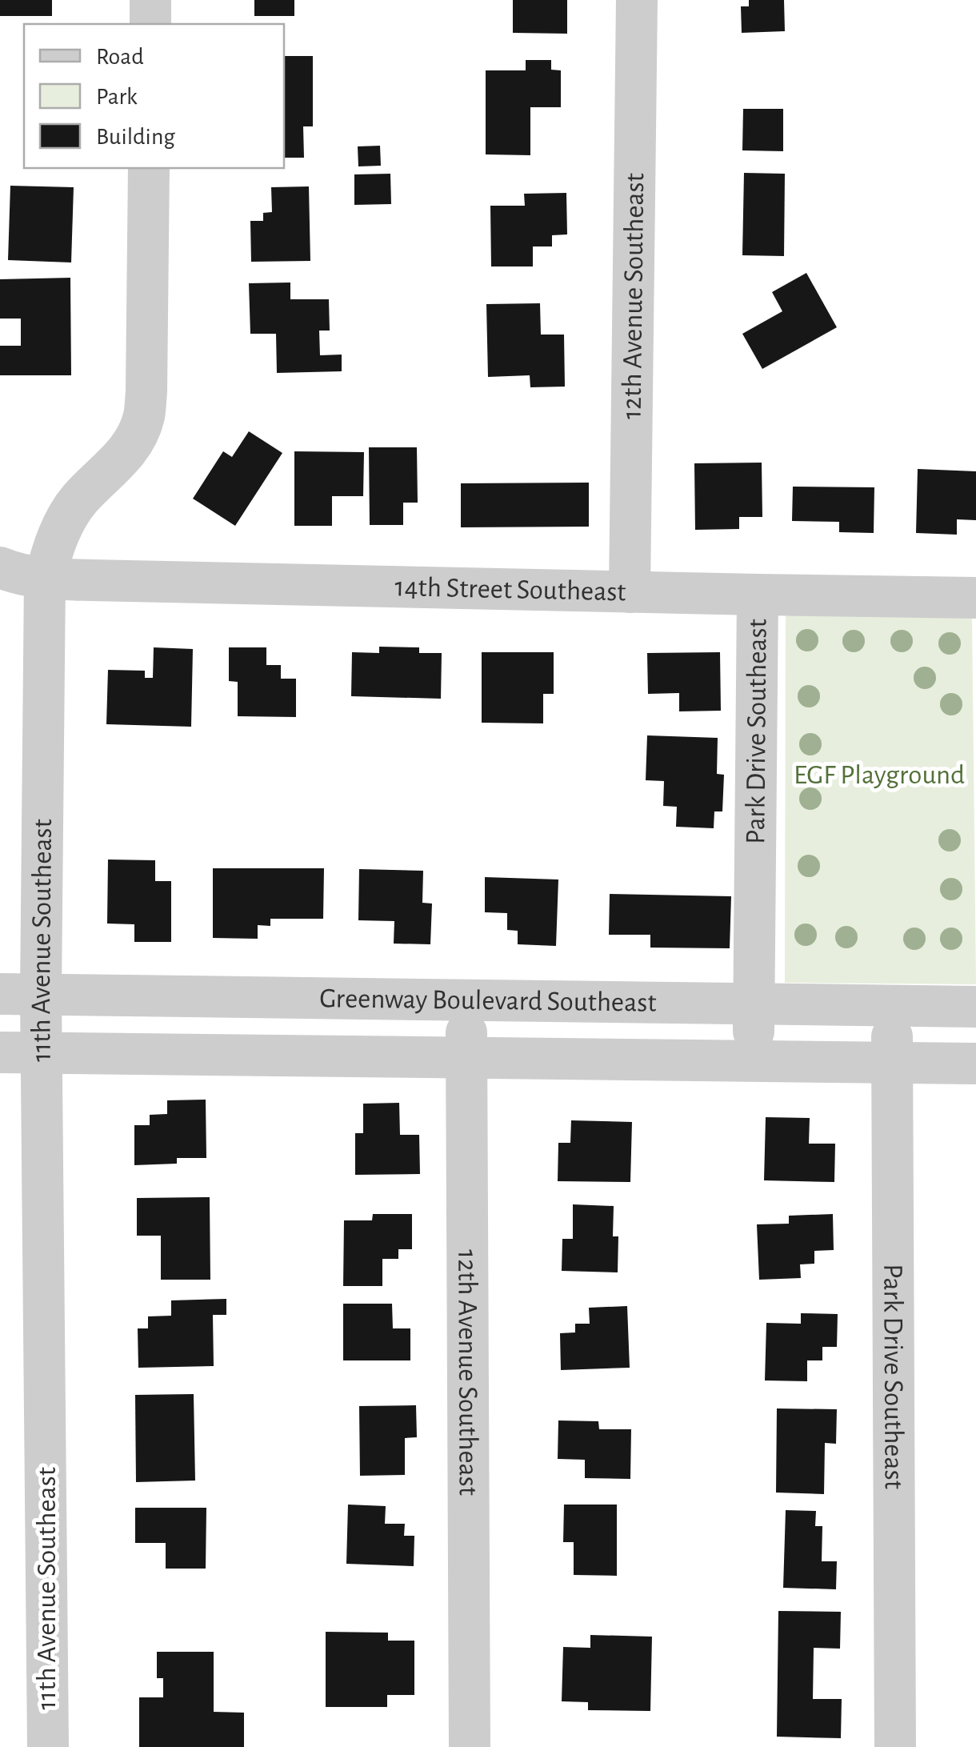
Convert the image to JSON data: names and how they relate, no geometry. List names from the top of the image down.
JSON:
{
  "streets": {
    "street": [
      "12th Avenue Southeast",
      "14th Street Southeast",
      "Park Drive Southeast",
      "11th Avenue Southeast",
      "Greenway Boulevard Southeast"
    ]
  },
  "crossings": [
    ["12th Avenue Southeast", "14th Street Southeast"],
    ["12th Avenue Southeast", "Greenway Boulevard Southeast"],
    ["14th Street Southeast", "Park Drive Southeast"],
    ["14th Street Southeast", "11th Avenue Southeast"],
    ["Park Drive Southeast", "Greenway Boulevard Southeast"],
    ["11th Avenue Southeast", "Greenway Boulevard Southeast"]
  ],
  "parks": ["EGF Playground"],
  "legend": ["Road", "Park", "Building"]
}
